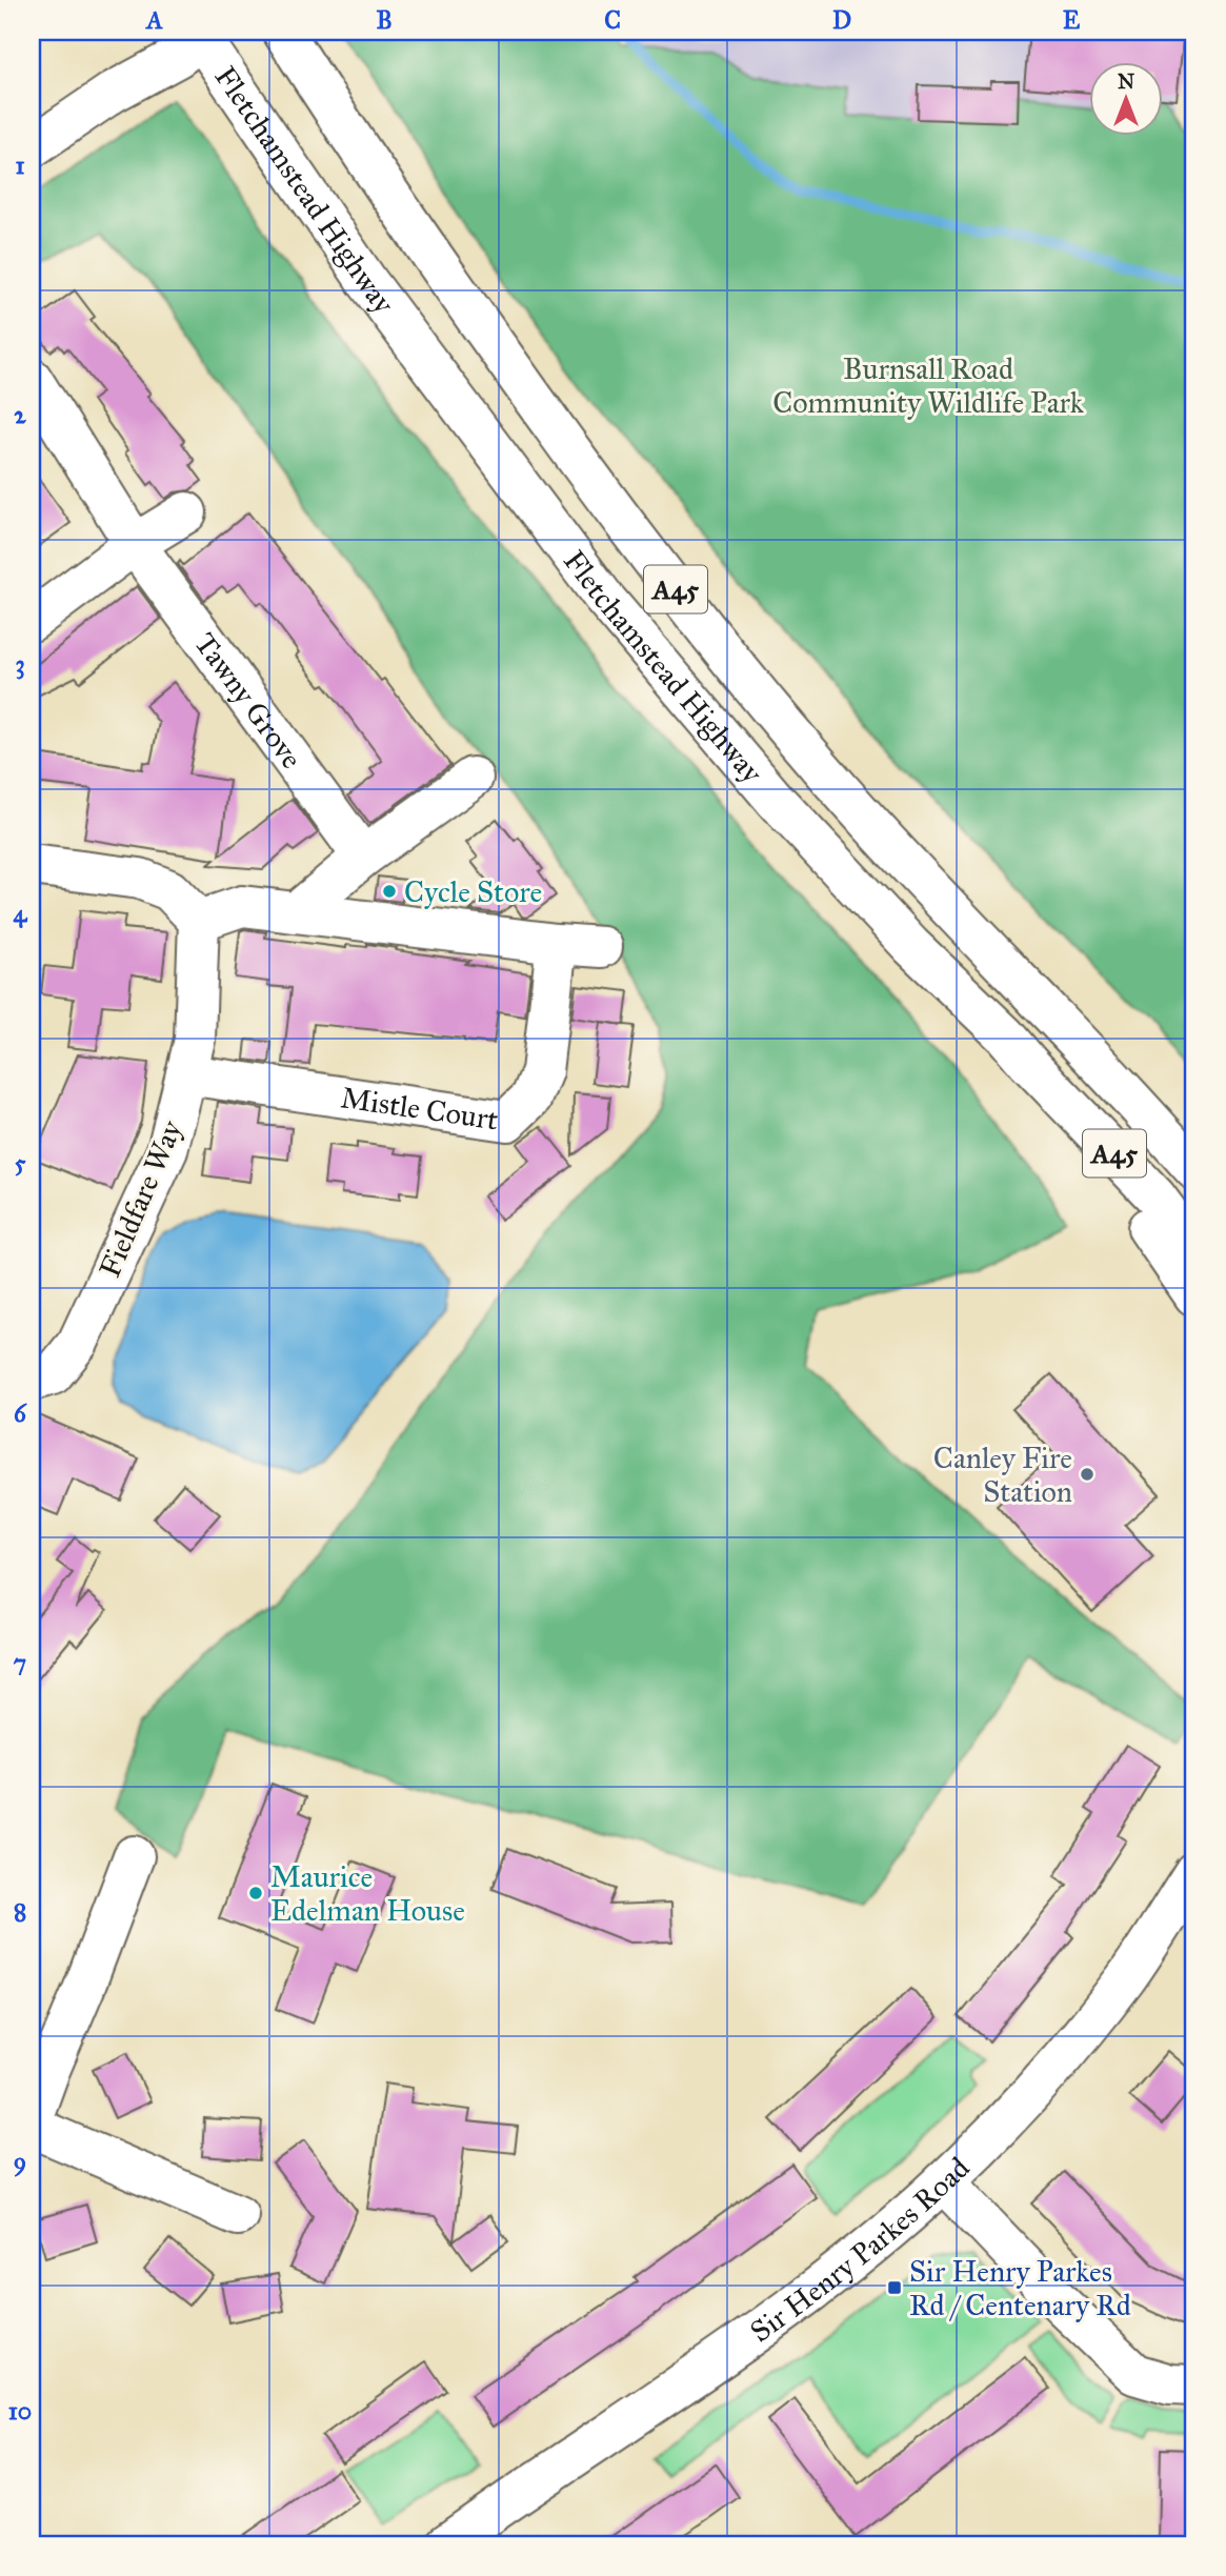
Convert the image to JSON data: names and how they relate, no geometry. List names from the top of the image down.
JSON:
{
  "streets": {
    "main road": [
      "Fletchamstead Highway",
      "A45",
      "Tawny Grove",
      "Mistle Court",
      "Fieldfare Way",
      "Sir Henry Parkes Road"
    ]
  },
  "crossings": [
    ["Mistle Court", "Fieldfare Way"]
  ],
  "parks": ["Burnsall Road Community Wildlife Park"],
  "places": {
    "other": ["Cycle Store", "Canley Fire Station", "Maurice Edelman House"],
    "transit": ["Sir Henry Parkes Rd / Centenary Rd"]
  },
  "north": "top",
  "grid": {
    "columns": [
      "A",
      "B",
      "C",
      "D",
      "E"
    ],
    "rows": [
      "1",
      "2",
      "3",
      "4",
      "5",
      "6",
      "7",
      "8",
      "9",
      "10"
    ]
  }
}
